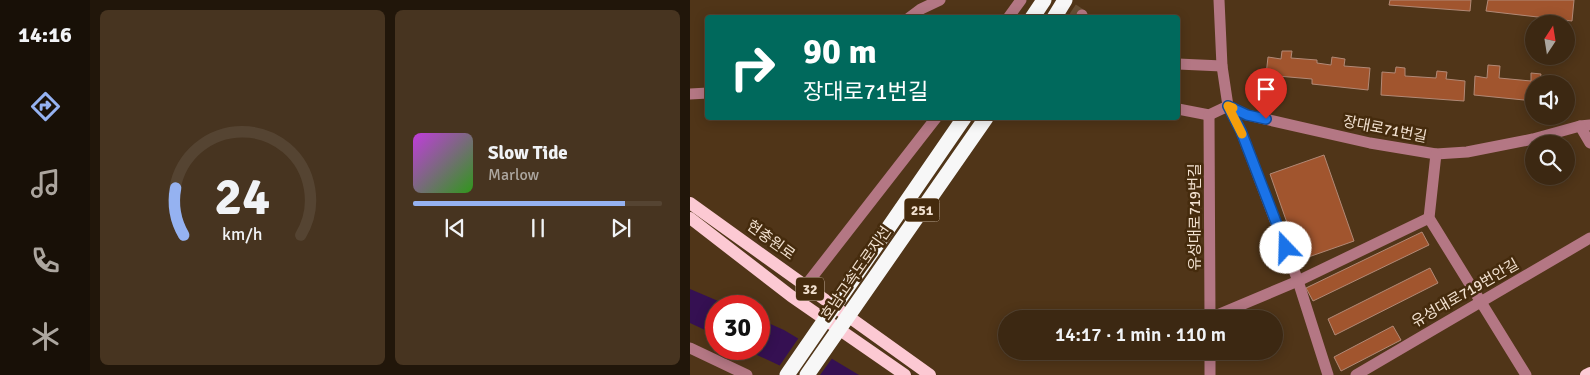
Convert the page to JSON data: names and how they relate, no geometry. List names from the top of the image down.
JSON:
{
  "streets": {
    "highway": ["251", "호남고속도로지선"],
    "main road": ["현충원로", "32"],
    "street": ["장대로71번길", "유성대로719번길", "유성대로719번안길"]
  },
  "north": "top",
  "page": {
    "tabs": "14:16",
    "turn": ["90 m", "장대로71번길"],
    "song": ["Slow Tide", "Marlow"],
    "limit": "30",
    "trip": "14:17 · 1 min · 110 m",
    "gauge": ["24", "km/h"]
  }
}
